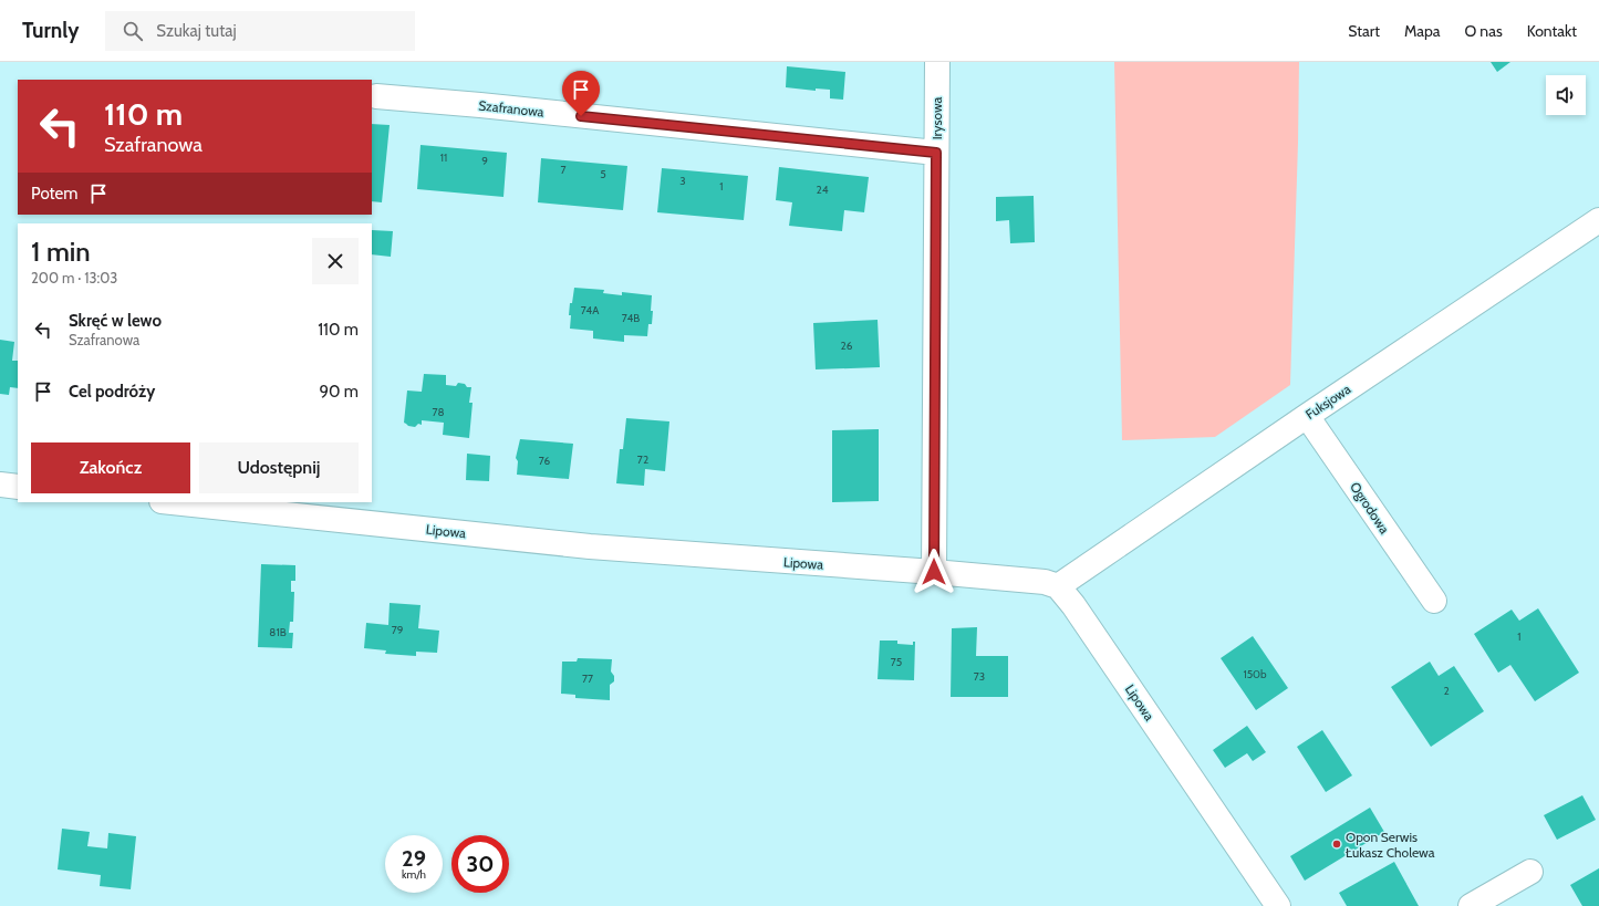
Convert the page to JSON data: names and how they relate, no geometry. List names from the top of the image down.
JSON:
{
  "streets": {
    "street": [
      "Szafranowa",
      "Irysowa",
      "Fuksjowa",
      "Ogrodowa",
      "Lipowa"
    ]
  },
  "crossings": [
    ["Szafranowa", "Irysowa"],
    ["Irysowa", "Lipowa"],
    ["Fuksjowa", "Ogrodowa"],
    ["Fuksjowa", "Lipowa"]
  ],
  "places": ["Opon Serwis Łukasz Cholewa"],
  "house_numbers": [
    "11",
    "9",
    "7",
    "5",
    "3",
    "1",
    "24",
    "74A",
    "74B",
    "26",
    "78",
    "72",
    "76",
    "79",
    "81B",
    "1",
    "75",
    "150b",
    "73",
    "77",
    "2"
  ],
  "page": {
    "header": "Turnly",
    "search": "Szukaj tutaj",
    "nav": [
      "Start",
      "Mapa",
      "O nas",
      "Kontakt"
    ],
    "turn": ["110 m", "Szafranowa"],
    "then": "Potem",
    "heading": ["1 min", "200 m · 13:03"],
    "list": [
      {
        "name": "Skręć w lewo",
        "note": "Szafranowa",
        "value": "110 m"
      },
      {
        "name": "Cel podróży",
        "value": "90 m"
      }
    ],
    "buttons": ["Zakończ", "Udostępnij"],
    "speed": "29 km/h",
    "limit": "30"
  }
}
